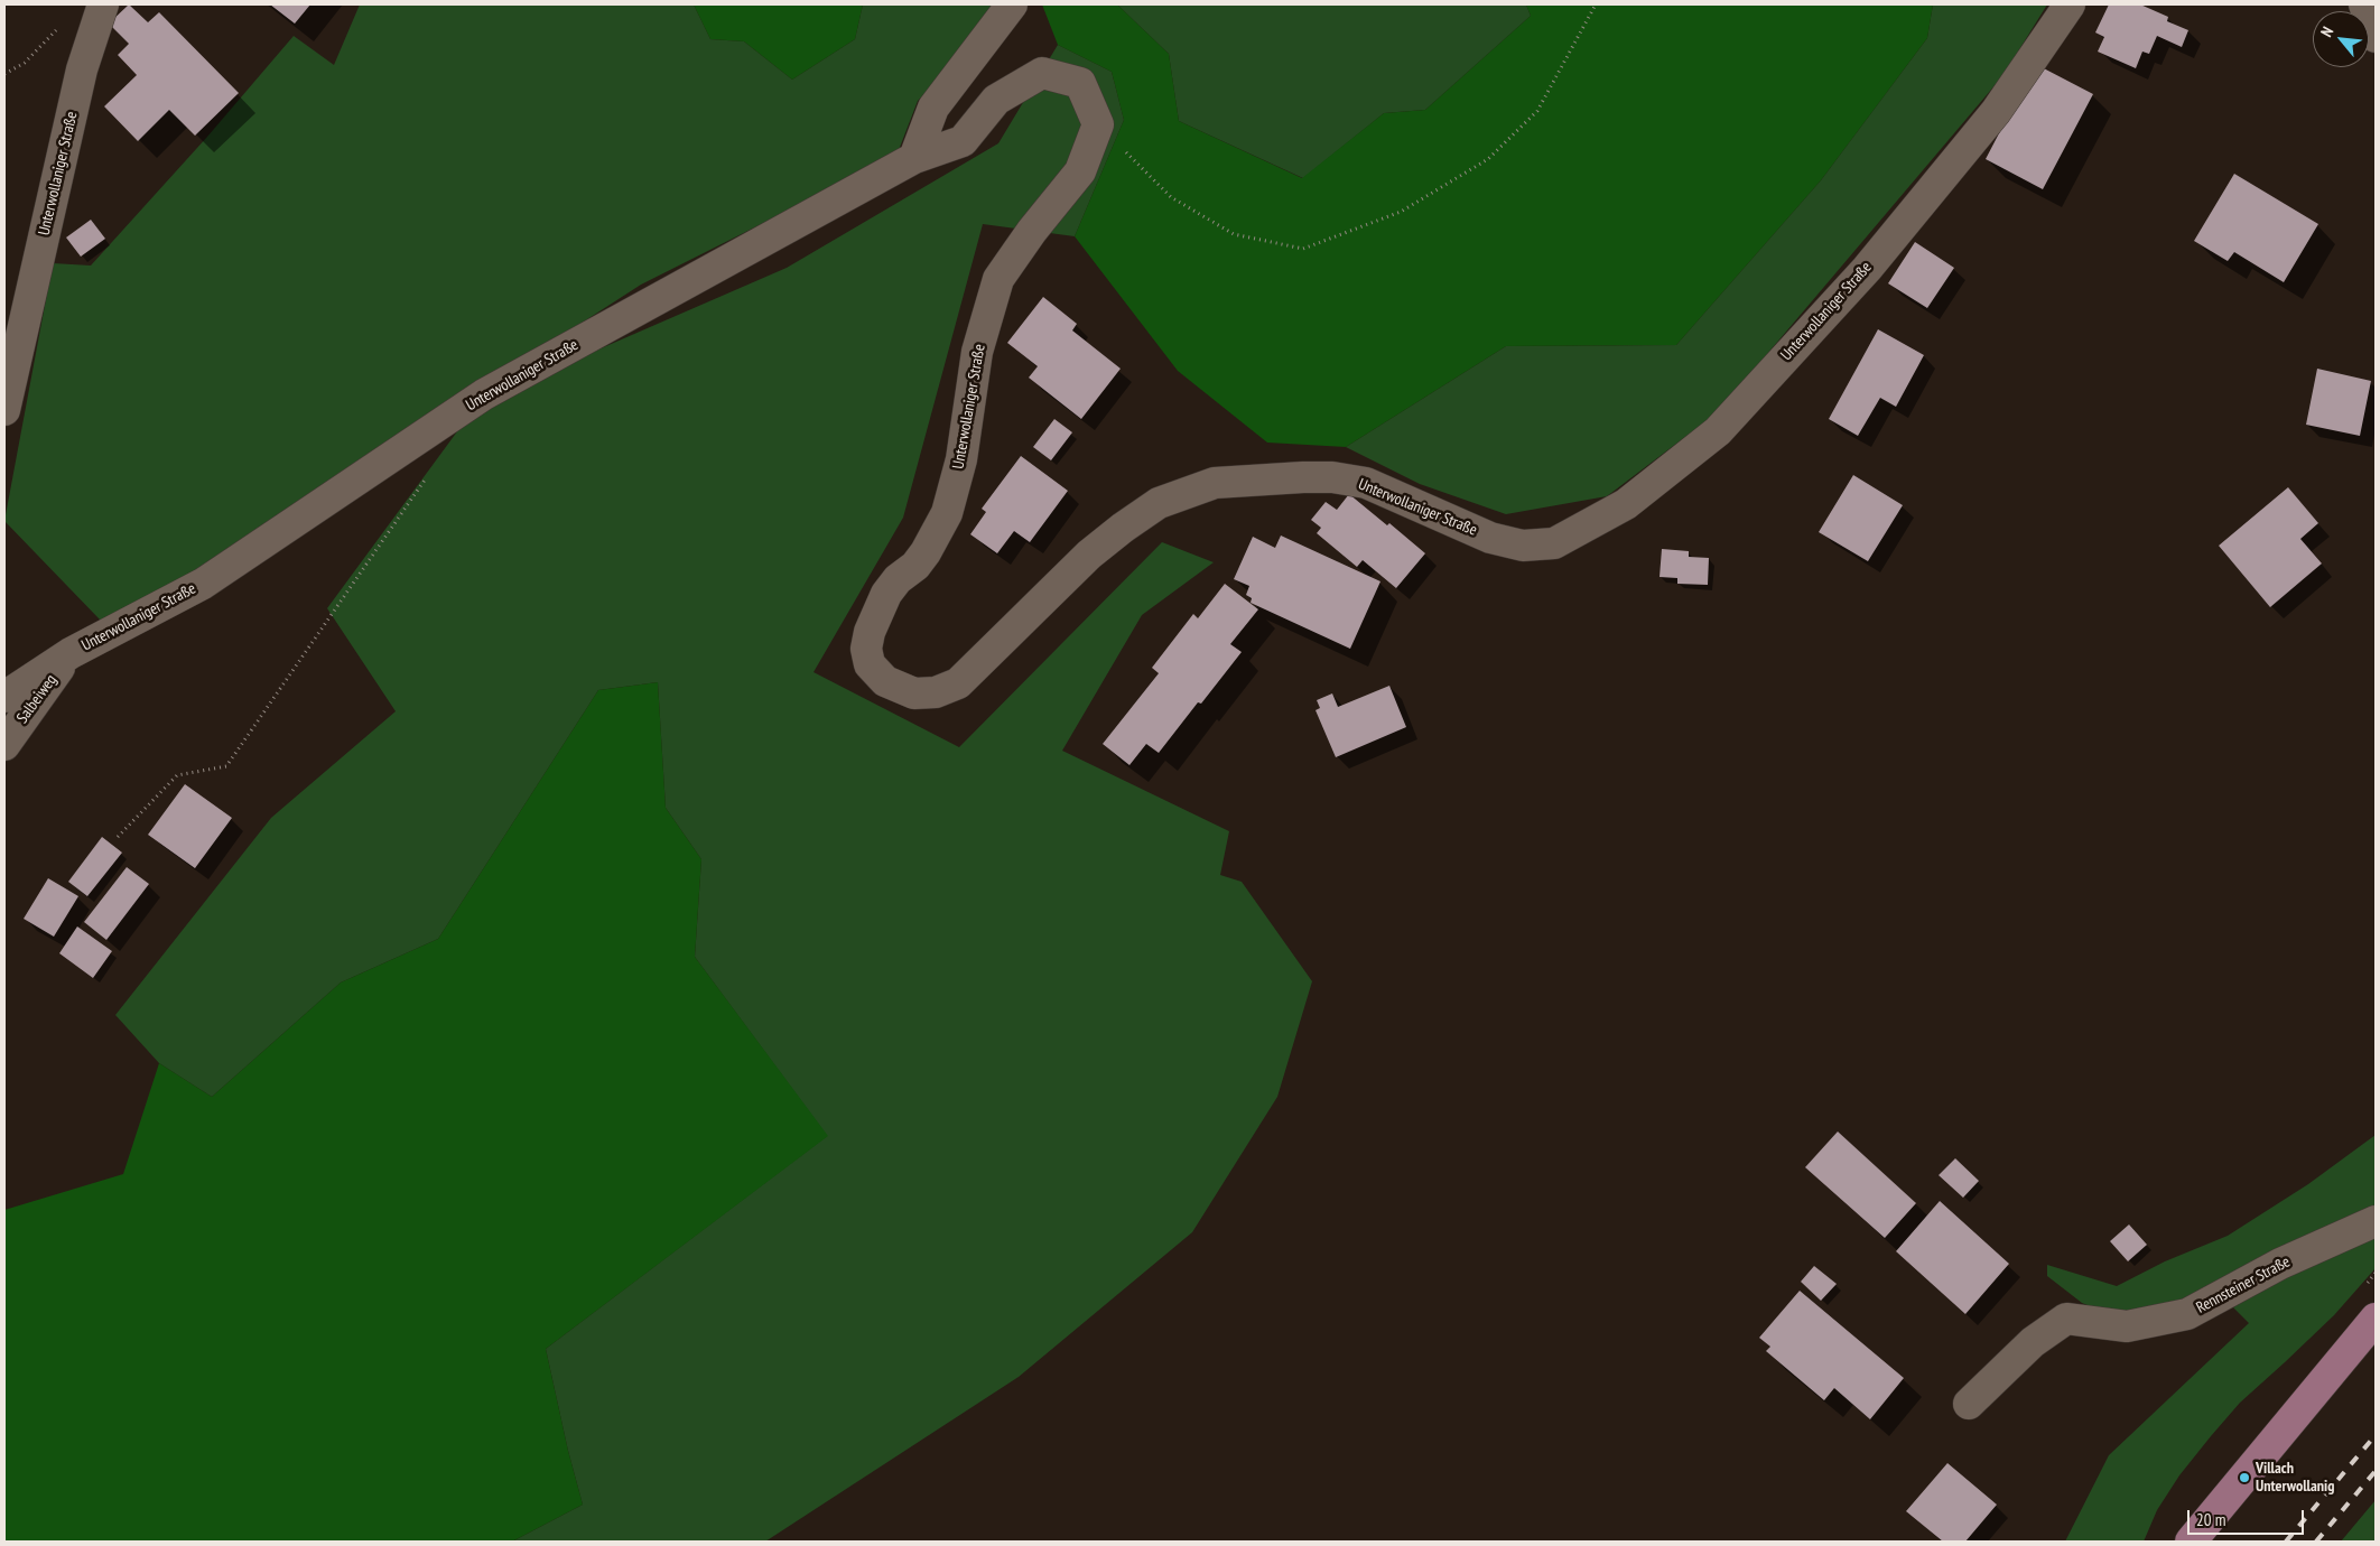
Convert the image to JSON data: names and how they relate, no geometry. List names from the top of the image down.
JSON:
{
  "streets": {
    "street": ["Unterwollaniger Straße", "Salbeiweg", "Rennsteiner Straße"]
  },
  "crossings": [
    ["Unterwollaniger Straße", "Salbeiweg"]
  ],
  "places": ["Villach Unterwollanig"],
  "scale_bar": "20 m",
  "north": "top left"
}
